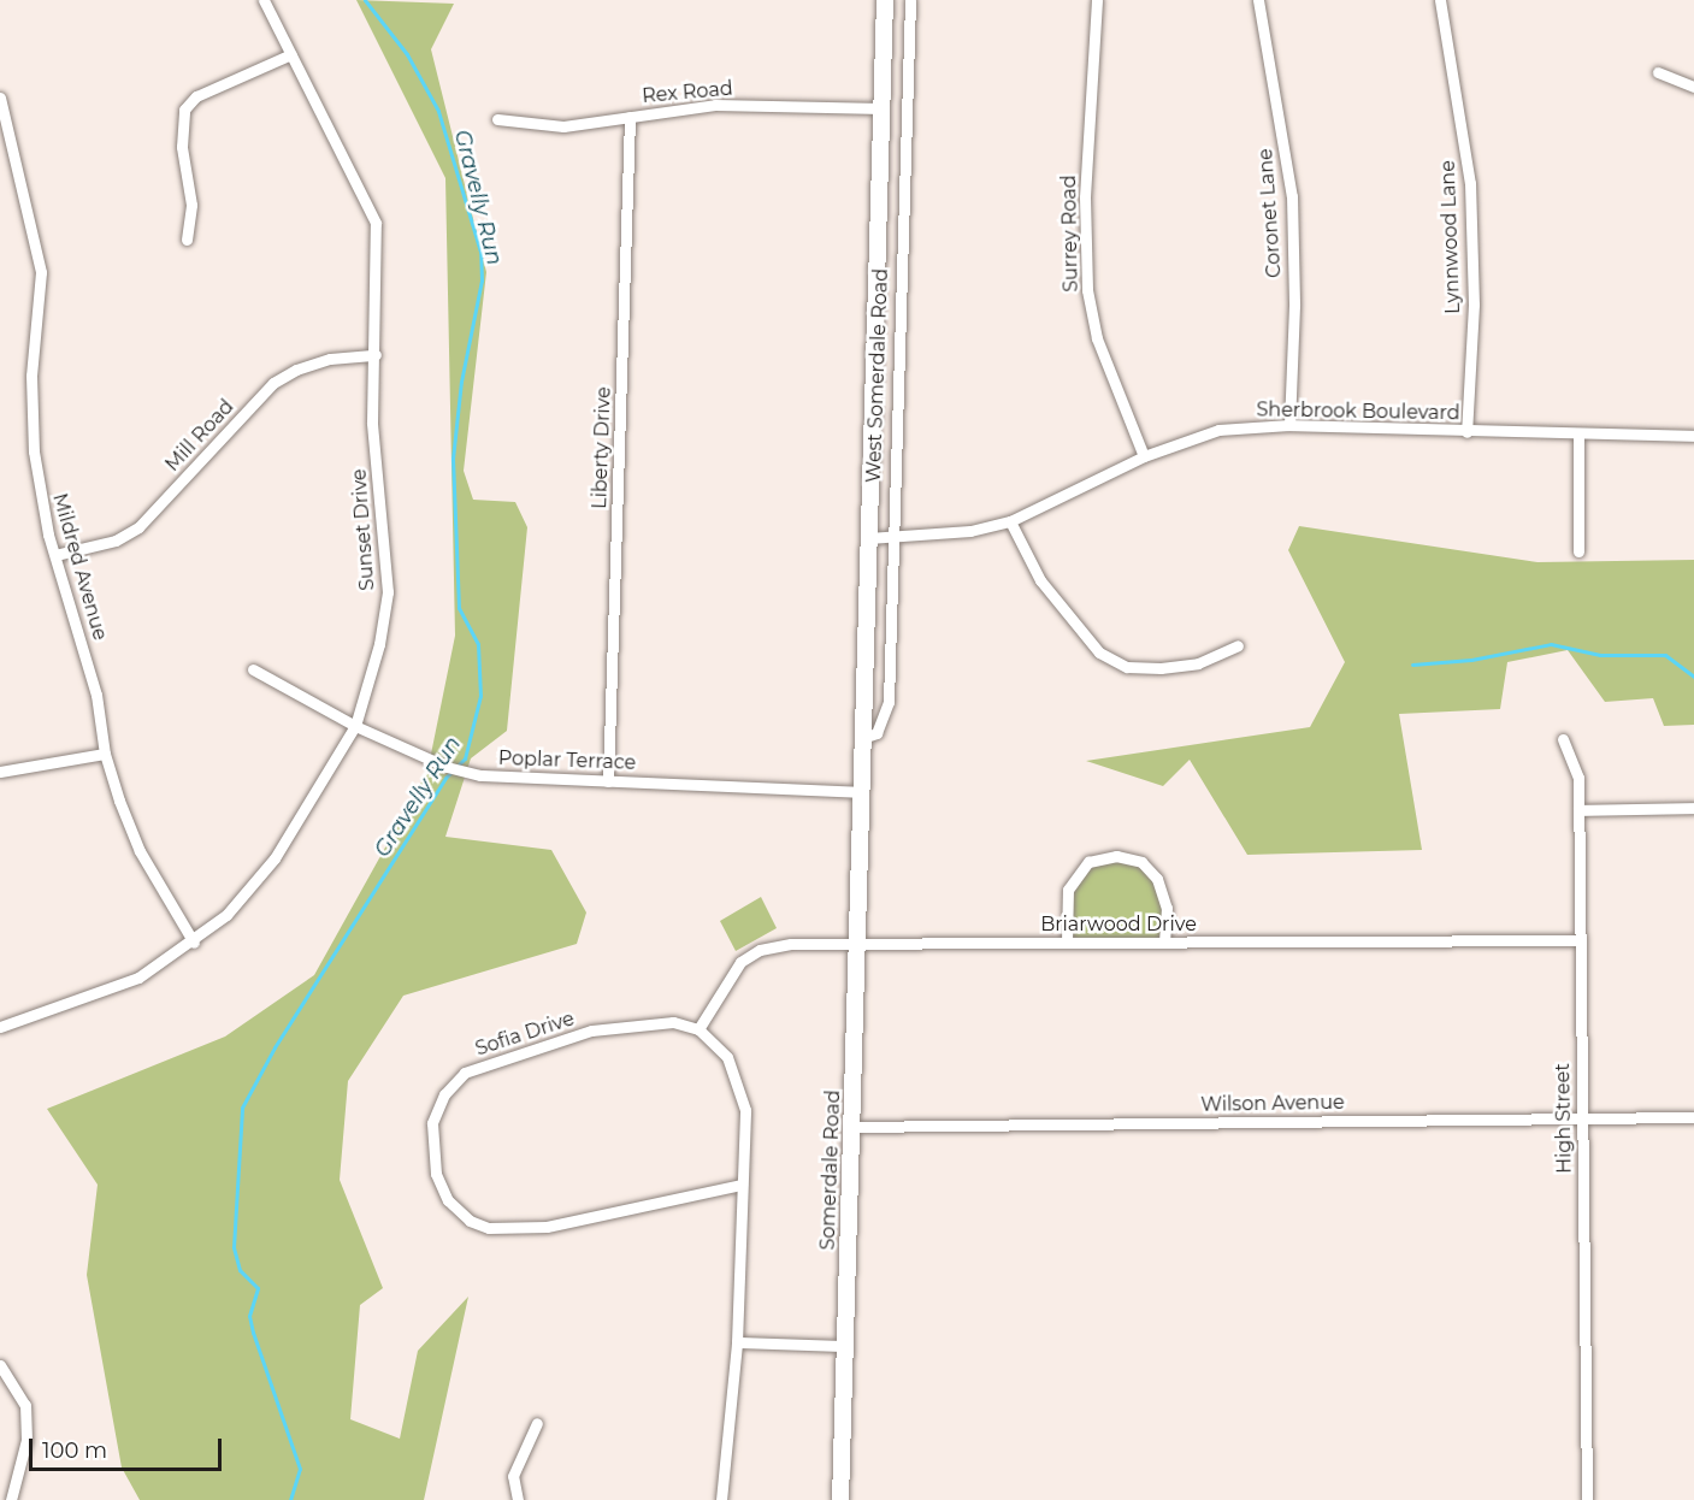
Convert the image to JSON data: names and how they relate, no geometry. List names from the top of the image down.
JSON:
{
  "streets": {
    "main road": ["West Somerdale Road", "Somerdale Road"],
    "street": [
      "Rex Road",
      "Coronet Lane",
      "Surrey Road",
      "Lynnwood Lane",
      "Sherbrook Boulevard",
      "Mill Road",
      "Liberty Drive",
      "Sunset Drive",
      "Mildred Avenue",
      "Poplar Terrace",
      "Briarwood Drive",
      "Sofia Drive",
      "Wilson Avenue",
      "High Street"
    ]
  },
  "crossings": [
    ["Rex Road", "West Somerdale Road"],
    ["Rex Road", "Liberty Drive"],
    ["Coronet Lane", "Sherbrook Boulevard"],
    ["Surrey Road", "Sherbrook Boulevard"],
    ["Lynnwood Lane", "Sherbrook Boulevard"],
    ["West Somerdale Road", "Sherbrook Boulevard"],
    ["West Somerdale Road", "Poplar Terrace"],
    ["West Somerdale Road", "Somerdale Road"],
    ["Mill Road", "Sunset Drive"],
    ["Mill Road", "Mildred Avenue"],
    ["Liberty Drive", "Poplar Terrace"],
    ["Sunset Drive", "Mildred Avenue"],
    ["Sunset Drive", "Poplar Terrace"],
    ["Briarwood Drive", "Sofia Drive"],
    ["Briarwood Drive", "High Street"],
    ["Briarwood Drive", "Somerdale Road"],
    ["Wilson Avenue", "High Street"],
    ["Wilson Avenue", "Somerdale Road"]
  ],
  "water": ["Gravelly Run"],
  "scale_bar": "100 m"
}
